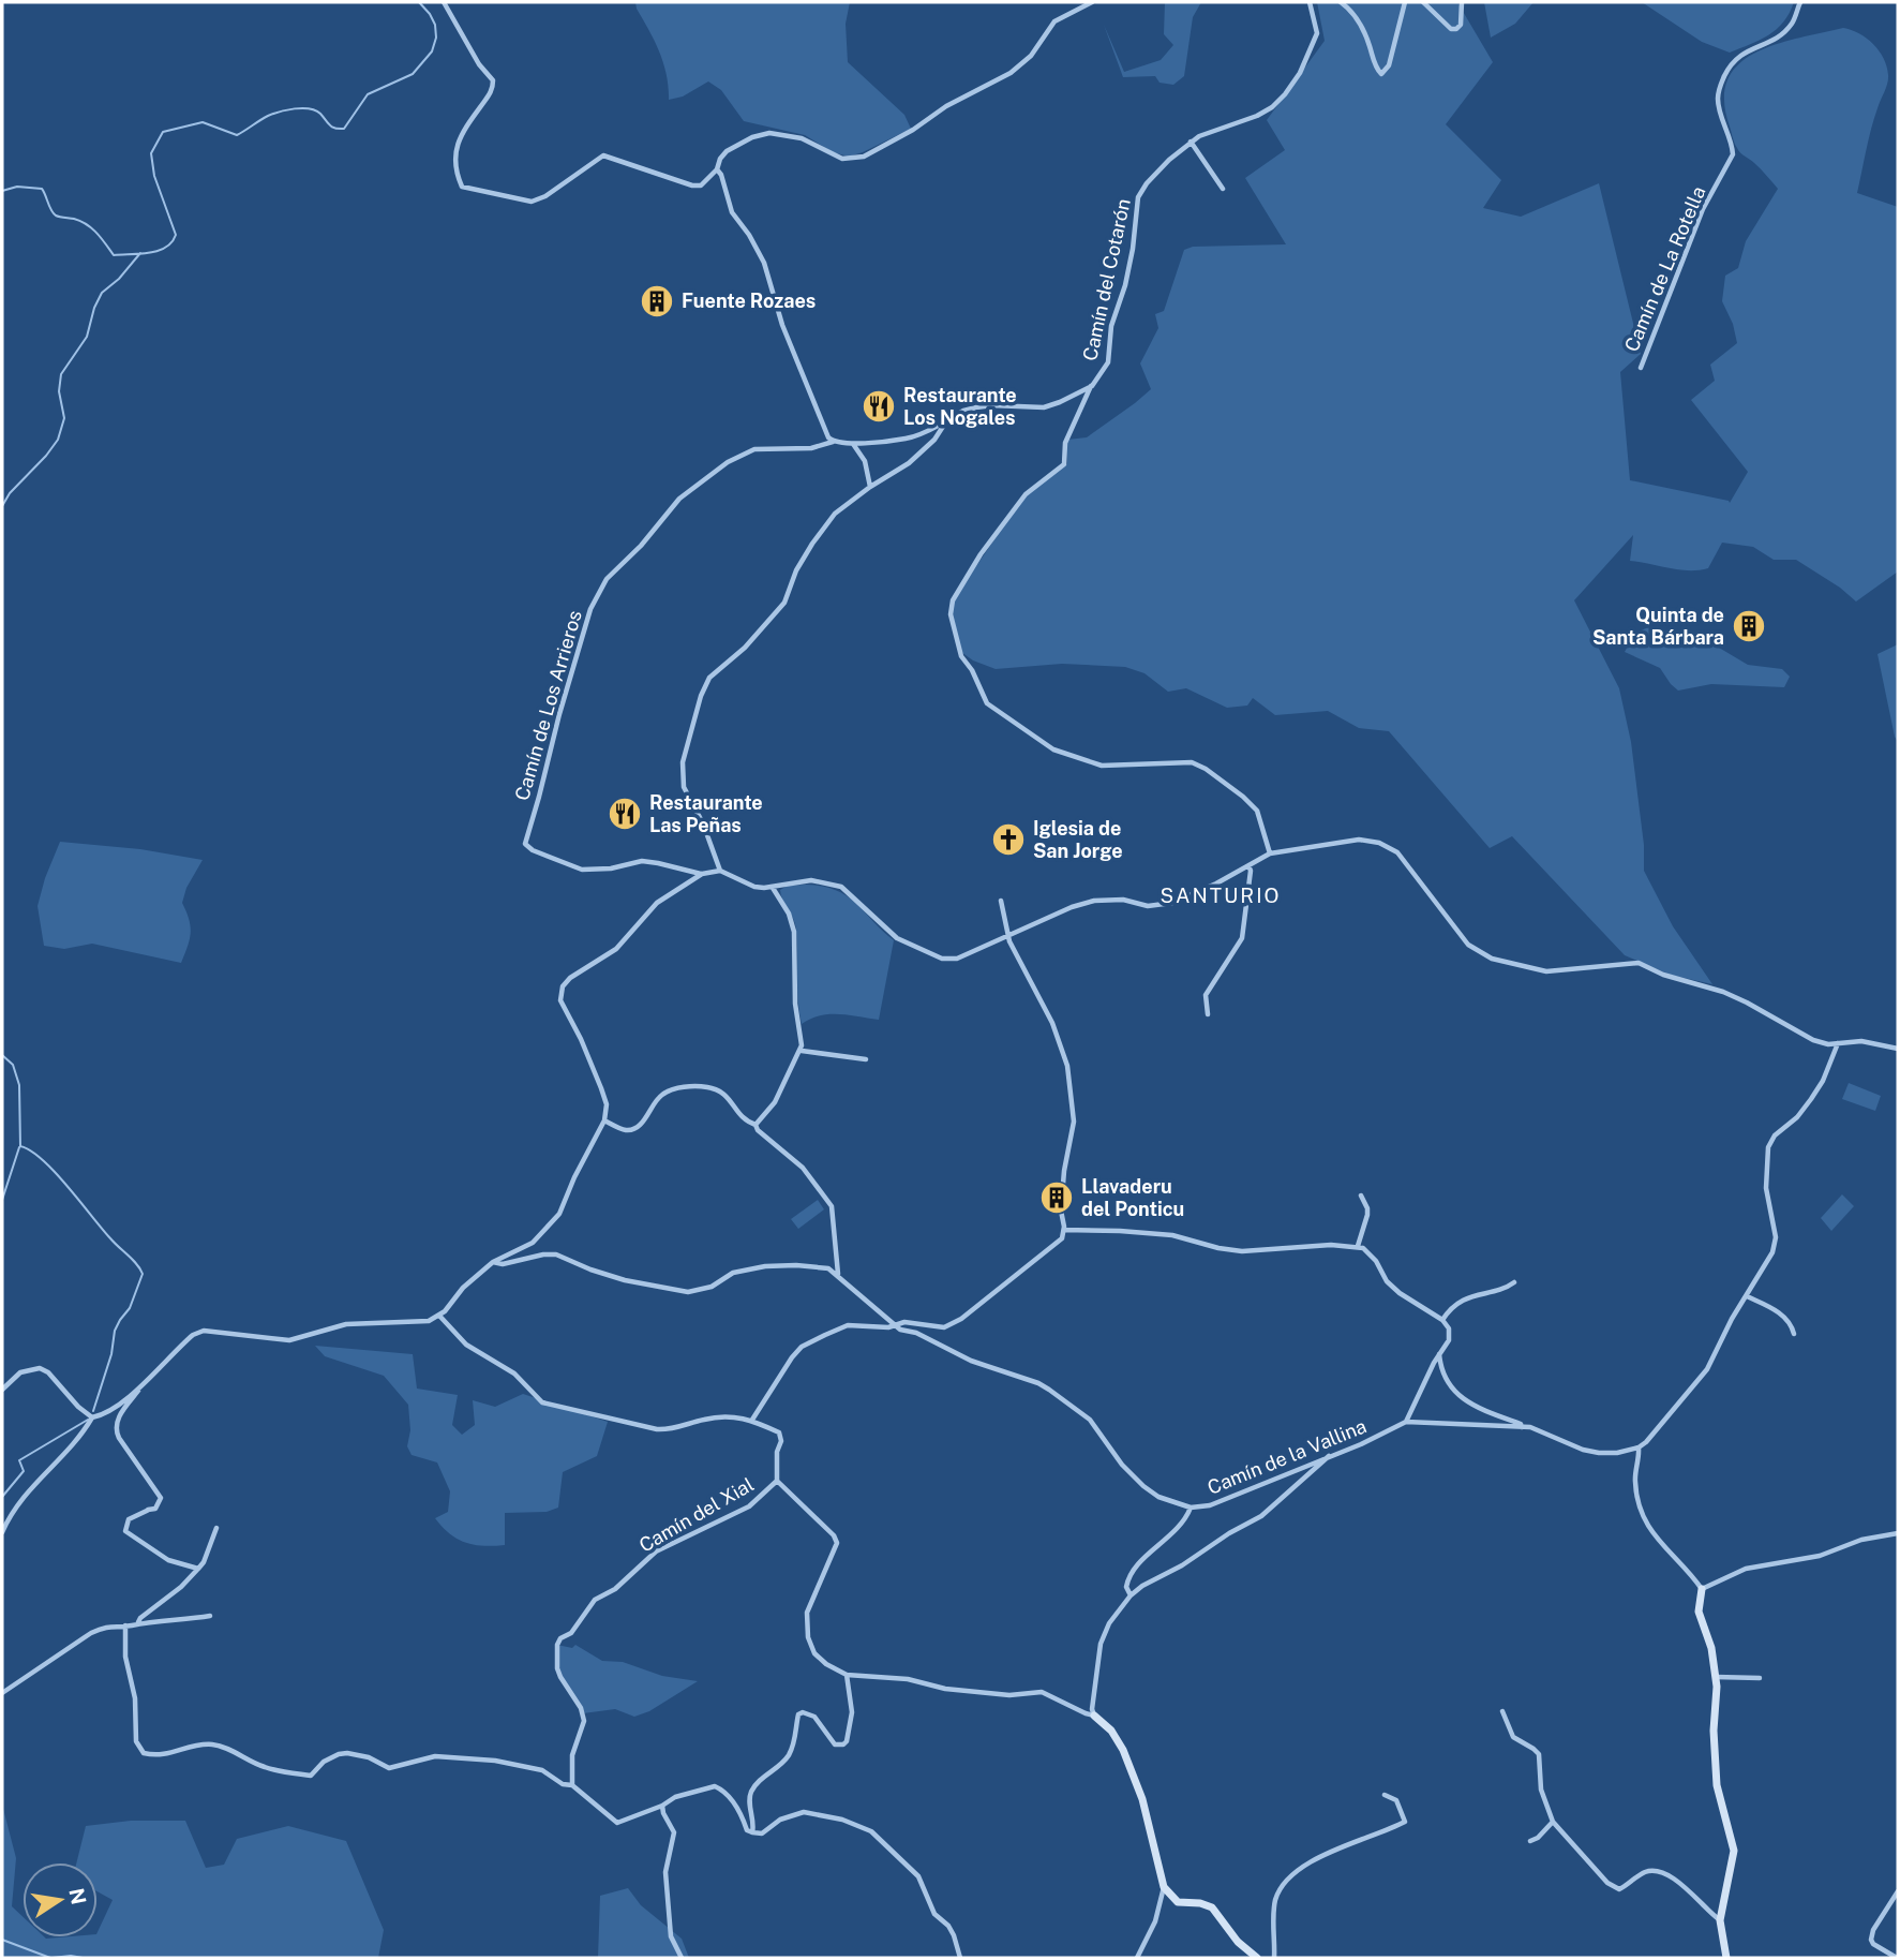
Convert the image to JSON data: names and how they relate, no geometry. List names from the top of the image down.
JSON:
{
  "streets": {
    "street": [
      "Camín de La Rotella",
      "Camín del Cotarón",
      "Camín de Los Arrieros",
      "Camín de la Vallina",
      "Camín del Xial"
    ]
  },
  "districts": ["SANTURIO"],
  "places": {
    "building": ["Fuente Rozaes", "Quinta de Santa Bárbara", "Llavaderu del Ponticu"],
    "restaurant": ["Restaurante Los Nogales", "Restaurante Las Peñas"],
    "church": ["Iglesia de San Jorge"]
  },
  "north": "right"
}
